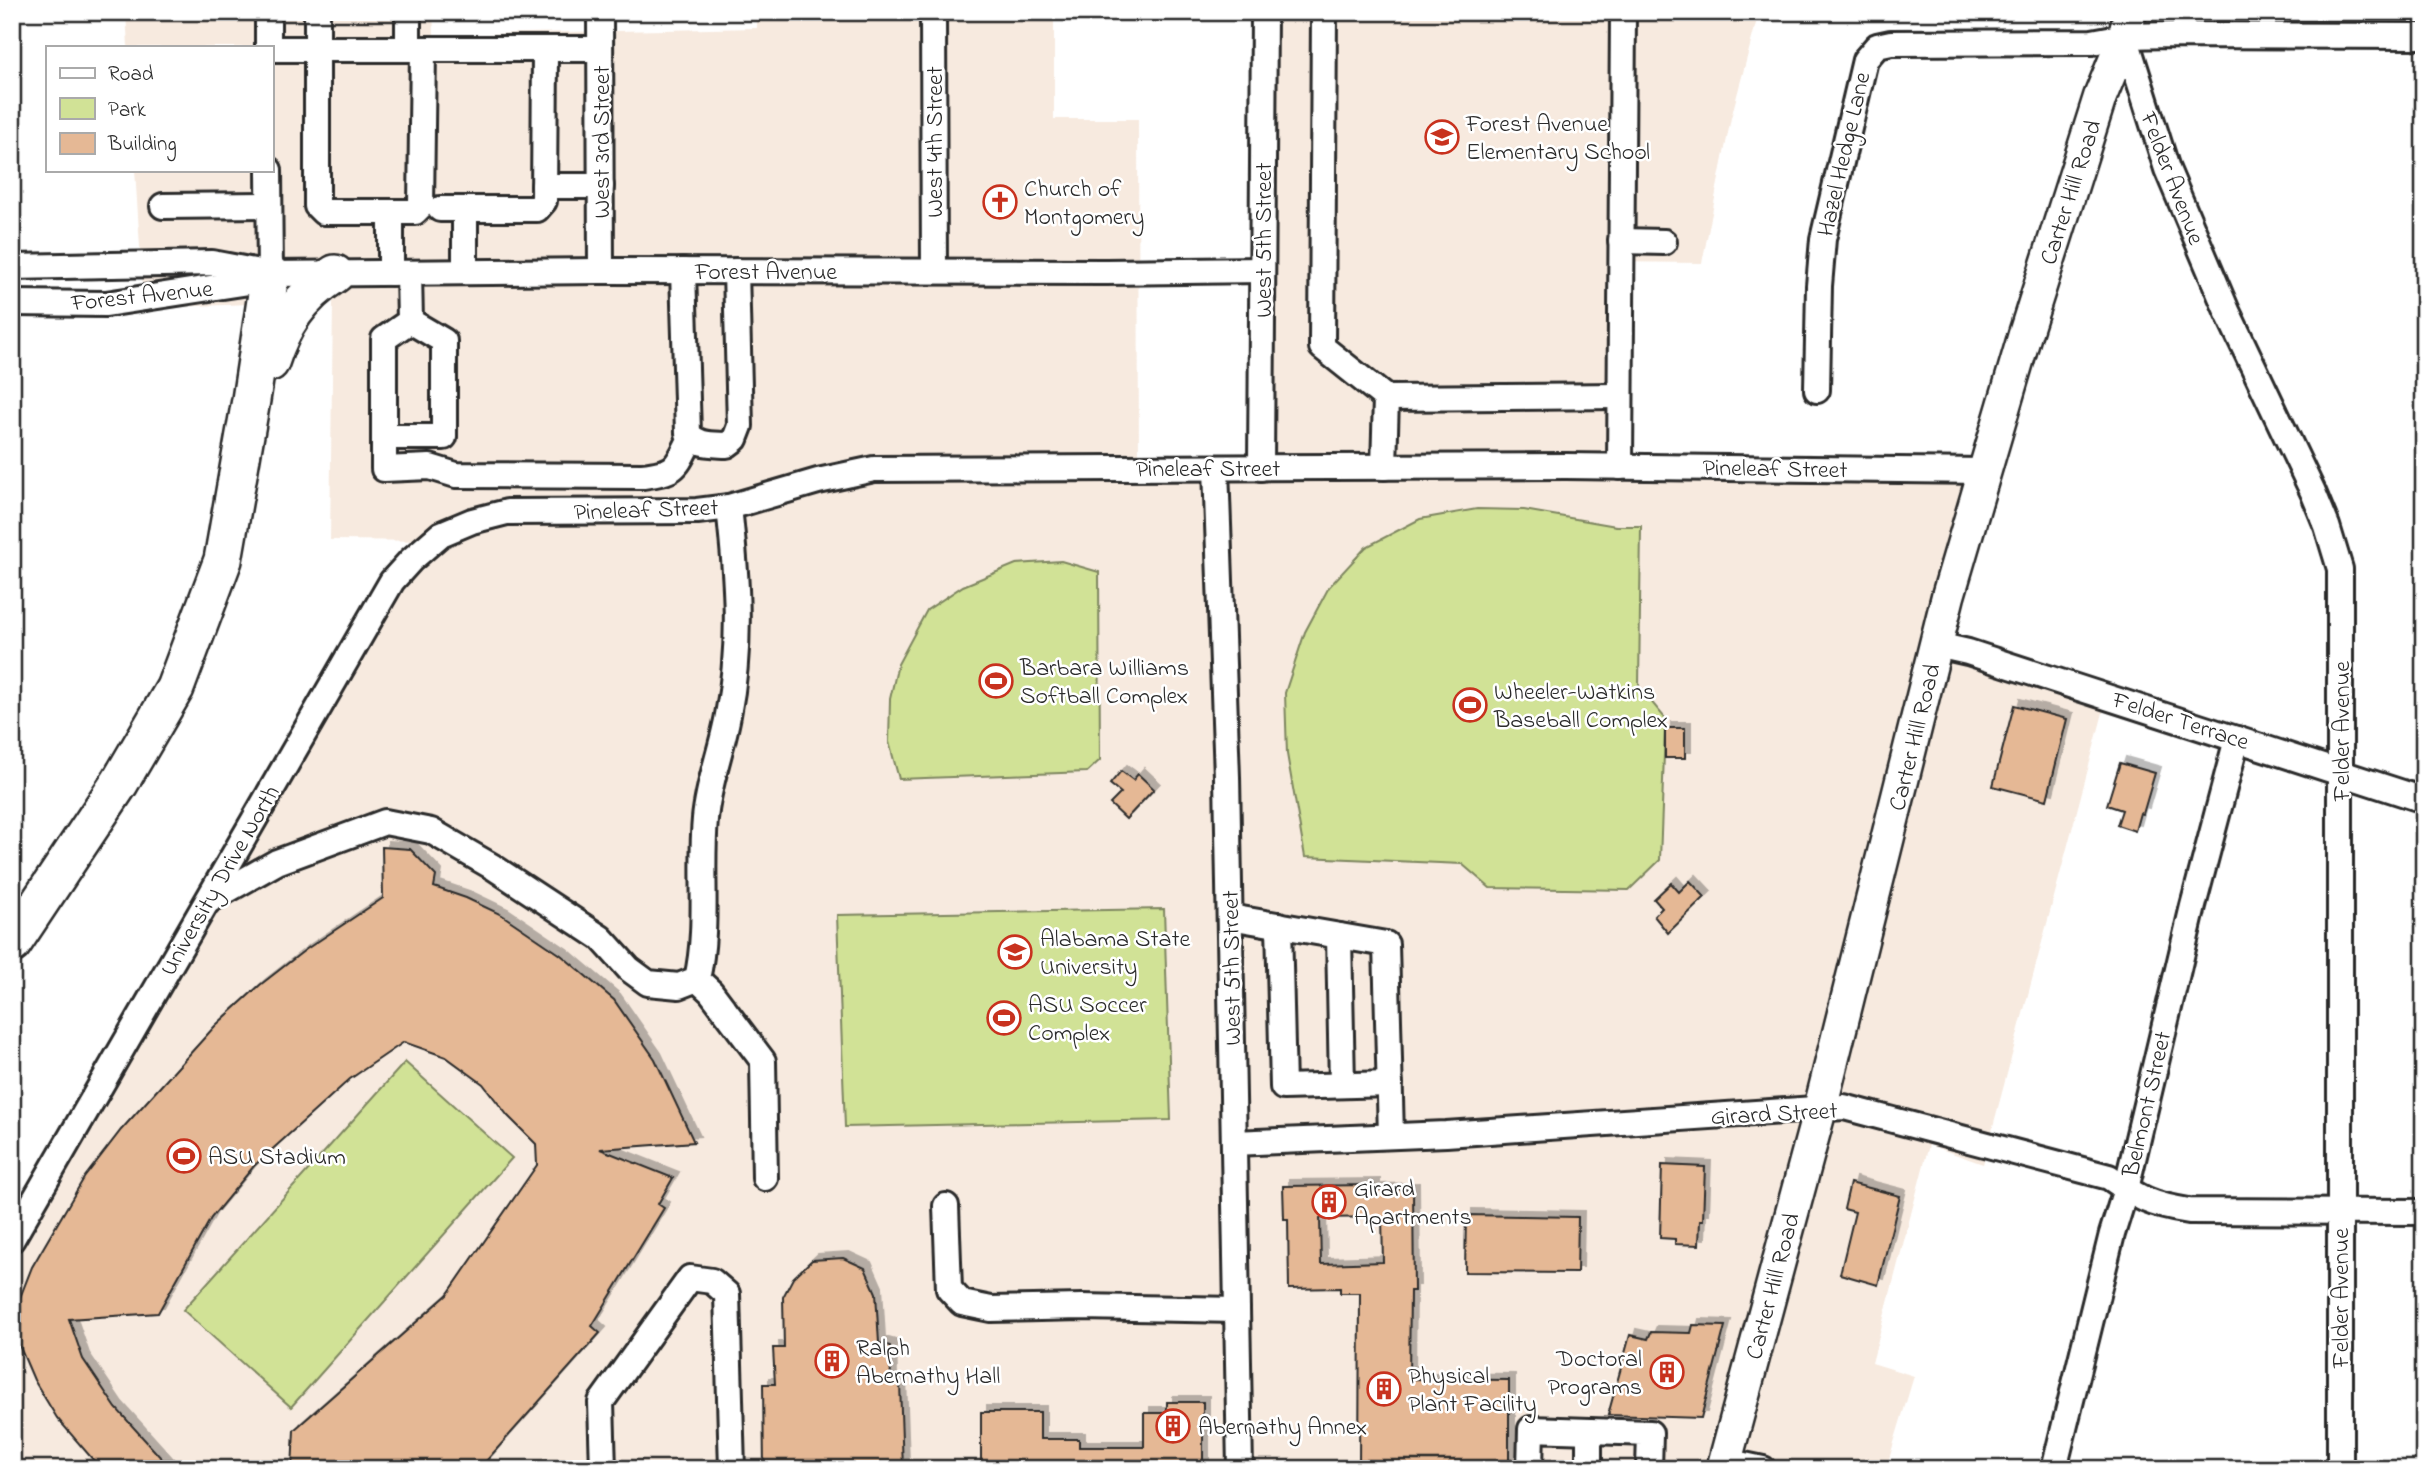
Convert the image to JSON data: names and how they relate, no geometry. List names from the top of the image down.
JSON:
{
  "streets": {
    "main road": ["Carter Hill Road"],
    "street": [
      "West 3rd Street",
      "West 4th Street",
      "Hazel Hedge Lane",
      "Felder Avenue",
      "West 5th Street",
      "Forest Avenue",
      "Pineleaf Street",
      "Felder Terrace",
      "University Drive North",
      "Belmont Street",
      "Girard Street"
    ]
  },
  "crossings": [
    ["West 3rd Street", "Forest Avenue"],
    ["West 4th Street", "Forest Avenue"],
    ["Hazel Hedge Lane", "Felder Avenue"],
    ["Hazel Hedge Lane", "Carter Hill Road"],
    ["Felder Avenue", "Carter Hill Road"],
    ["Felder Avenue", "Felder Terrace"],
    ["Felder Avenue", "Girard Street"],
    ["Carter Hill Road", "Pineleaf Street"],
    ["Carter Hill Road", "Felder Terrace"],
    ["Carter Hill Road", "Girard Street"],
    ["West 5th Street", "Forest Avenue"],
    ["West 5th Street", "Pineleaf Street"],
    ["West 5th Street", "Girard Street"],
    ["Pineleaf Street", "University Drive North"],
    ["Felder Terrace", "Belmont Street"],
    ["Belmont Street", "Girard Street"]
  ],
  "places": {
    "school or university": ["Forest Avenue Elementary School", "Alabama State University"],
    "church": ["Church of Montgomery"],
    "sports": [
      "Barbara Williams Softball Complex",
      "Wheeler-Watkins Baseball Complex",
      "ASU Soccer Complex",
      "ASU Stadium"
    ],
    "building": [
      "Girard Apartments",
      "Ralph Abernathy Hall",
      "Doctoral Programs",
      "Physical Plant Facility",
      "Abernathy Annex"
    ]
  },
  "legend": ["Road", "Park", "Building"]
}
